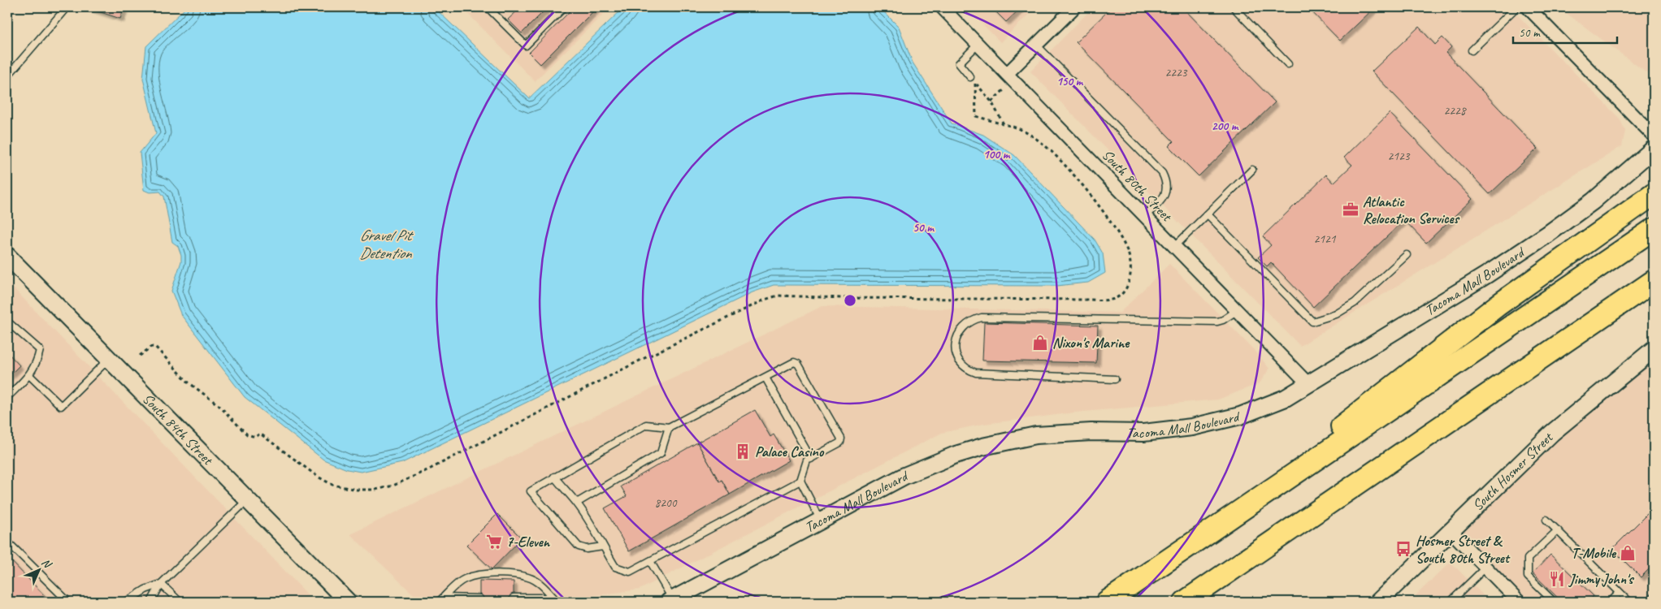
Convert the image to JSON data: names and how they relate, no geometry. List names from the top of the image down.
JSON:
{
  "streets": {
    "main road": ["Tacoma Mall Boulevard", "South 84th Street", "South Hosmer Street"],
    "street": ["South 80th Street"]
  },
  "crossings": [
    ["South 80th Street", "Tacoma Mall Boulevard"]
  ],
  "water": ["Gravel Pit Detention"],
  "places": {
    "office": ["Atlantic Relocation Services"],
    "shop": ["Nixon's Marine", "T-Mobile"],
    "building": ["Palace Casino"],
    "supermarket": ["7-Eleven"],
    "bus stop": ["Hosmer Street & South 80th Street"],
    "restaurant": ["Jimmy John's"]
  },
  "house_numbers": [
    "2223",
    "2228",
    "2123",
    "2121",
    "8200"
  ],
  "scale_bar": "50 m",
  "north": "top right",
  "rings": [
    "150 m",
    "200 m",
    "100 m",
    "50 m"
  ]
}
